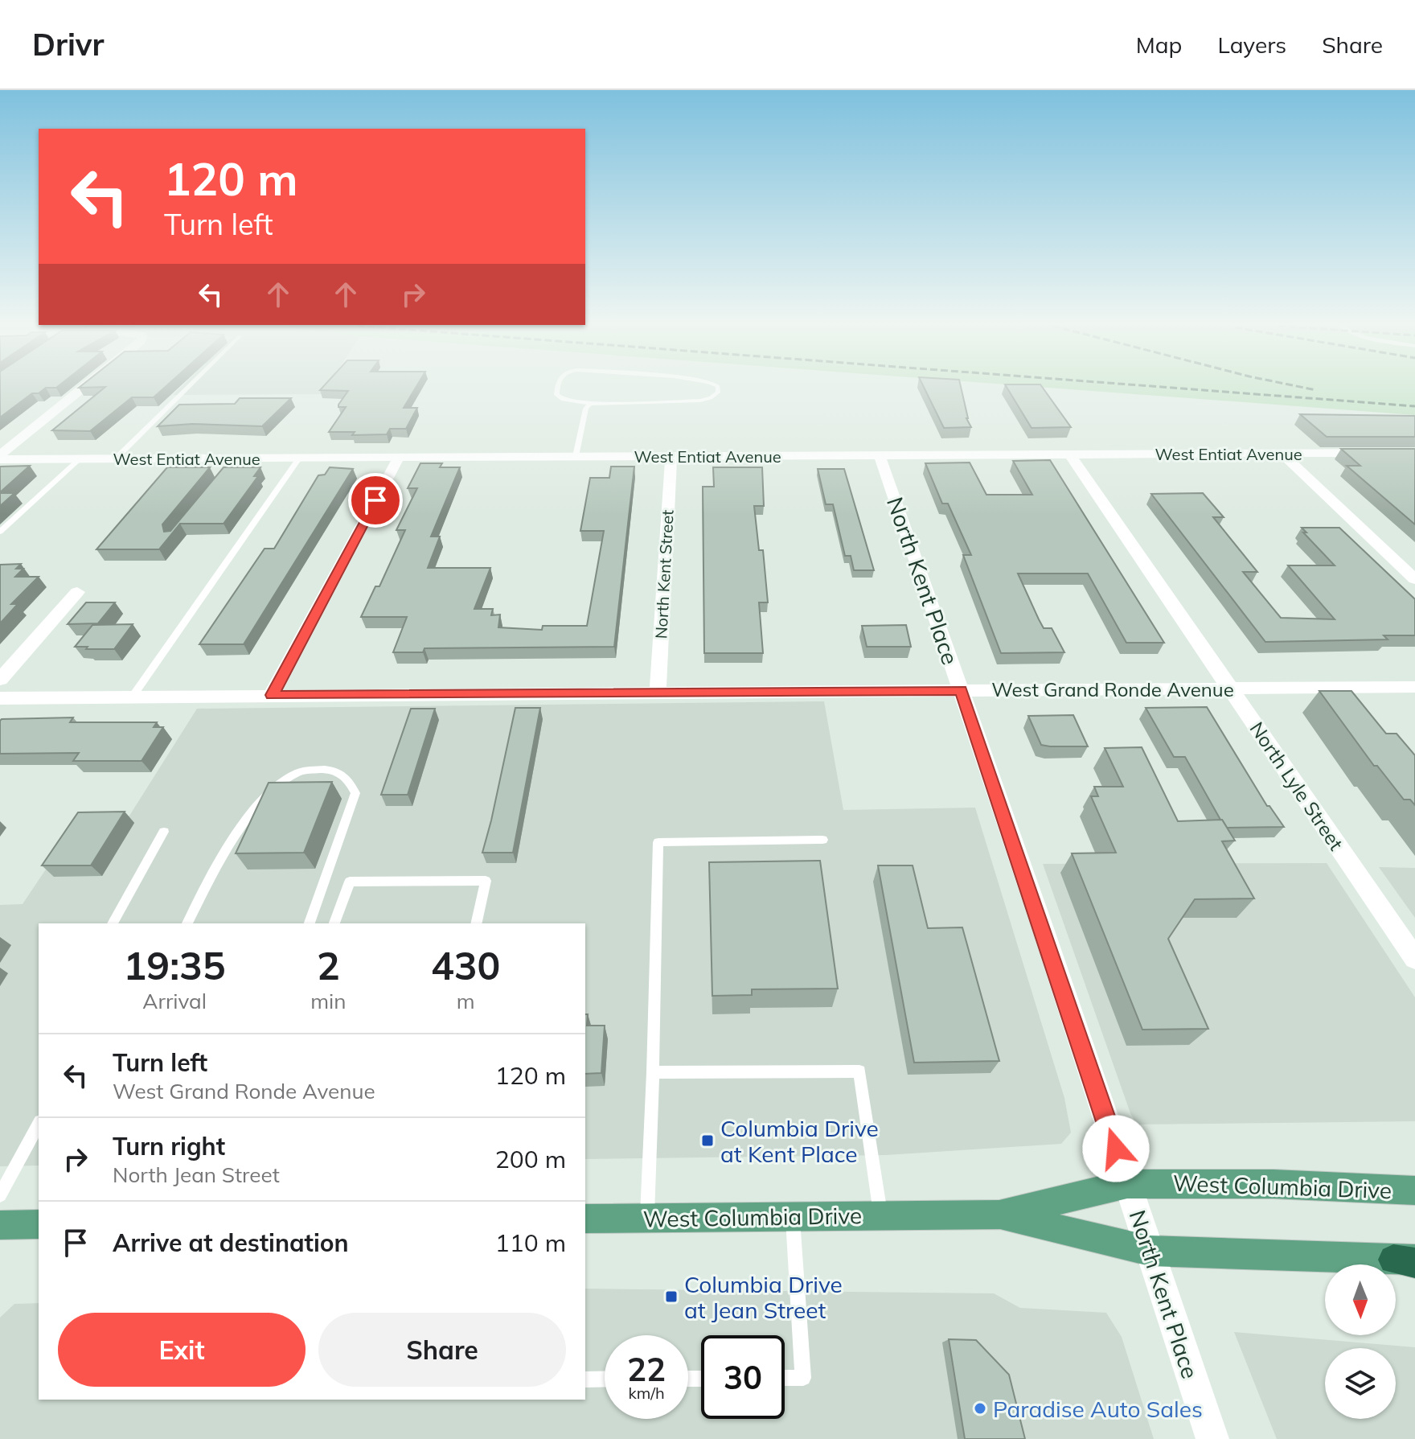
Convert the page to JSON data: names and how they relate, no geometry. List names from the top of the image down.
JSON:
{
  "streets": {
    "main road": ["West Columbia Drive"],
    "street": [
      "West Entiat Avenue",
      "North Kent Street",
      "North Kent Place",
      "West Grand Ronde Avenue",
      "North Lyle Street"
    ]
  },
  "crossings": [
    ["West Entiat Avenue", "North Kent Street"],
    ["West Entiat Avenue", "North Kent Place"],
    ["West Entiat Avenue", "North Lyle Street"],
    ["North Kent Street", "West Grand Ronde Avenue"],
    ["North Kent Place", "West Grand Ronde Avenue"],
    ["North Kent Place", "West Columbia Drive"],
    ["West Grand Ronde Avenue", "North Lyle Street"]
  ],
  "places": {
    "transit": ["Columbia Drive at Kent Place", "Columbia Drive at Jean Street"],
    "other": ["Paradise Auto Sales"]
  },
  "north": "bottom",
  "page": {
    "header": "Drivr",
    "nav": ["Map", "Layers", "Share"],
    "turn": ["120 m", "Turn left"],
    "eta": [
      "19:35",
      "Arrival",
      "2",
      "min",
      "430",
      "m"
    ],
    "list": [
      {
        "name": "Turn left",
        "note": "West Grand Ronde Avenue",
        "value": "120 m"
      },
      {
        "name": "Turn right",
        "note": "North Jean Street",
        "value": "200 m"
      },
      {
        "name": "Arrive at destination",
        "value": "110 m"
      }
    ],
    "buttons": ["Exit", "Share"],
    "speed": "22 km/h",
    "limit": "30"
  }
}
